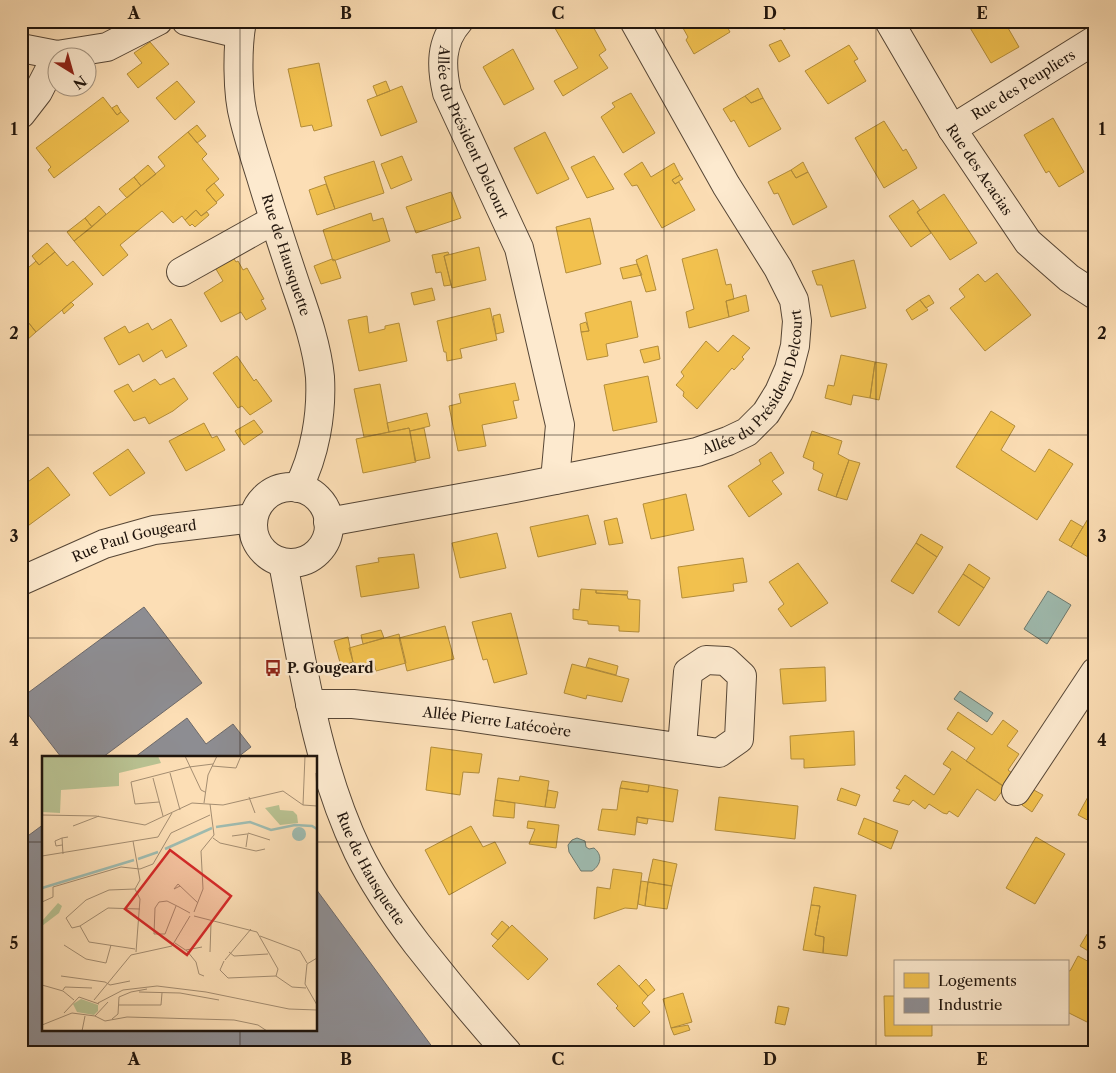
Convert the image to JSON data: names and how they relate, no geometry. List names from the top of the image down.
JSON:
{
  "streets": {
    "street": [
      "Rue des Peupliers",
      "Allée du Président Delcourt",
      "Rue des Acacias",
      "Rue de Hausquette",
      "Rue Paul Gougeard",
      "Allée Pierre Latécoère"
    ]
  },
  "crossings": [
    ["Rue des Peupliers", "Rue des Acacias"],
    ["Allée du Président Delcourt", "Rue de Hausquette"],
    ["Allée du Président Delcourt", "Rue Paul Gougeard"],
    ["Rue de Hausquette", "Rue Paul Gougeard"],
    ["Rue de Hausquette", "Allée Pierre Latécoère"]
  ],
  "places": {
    "bus stop": ["P. Gougeard"]
  },
  "legend": ["Logements", "Industrie"],
  "north": "bottom right",
  "grid": {
    "columns": [
      "A",
      "B",
      "C",
      "D",
      "E"
    ],
    "rows": [
      "1",
      "2",
      "3",
      "4",
      "5"
    ]
  }
}
